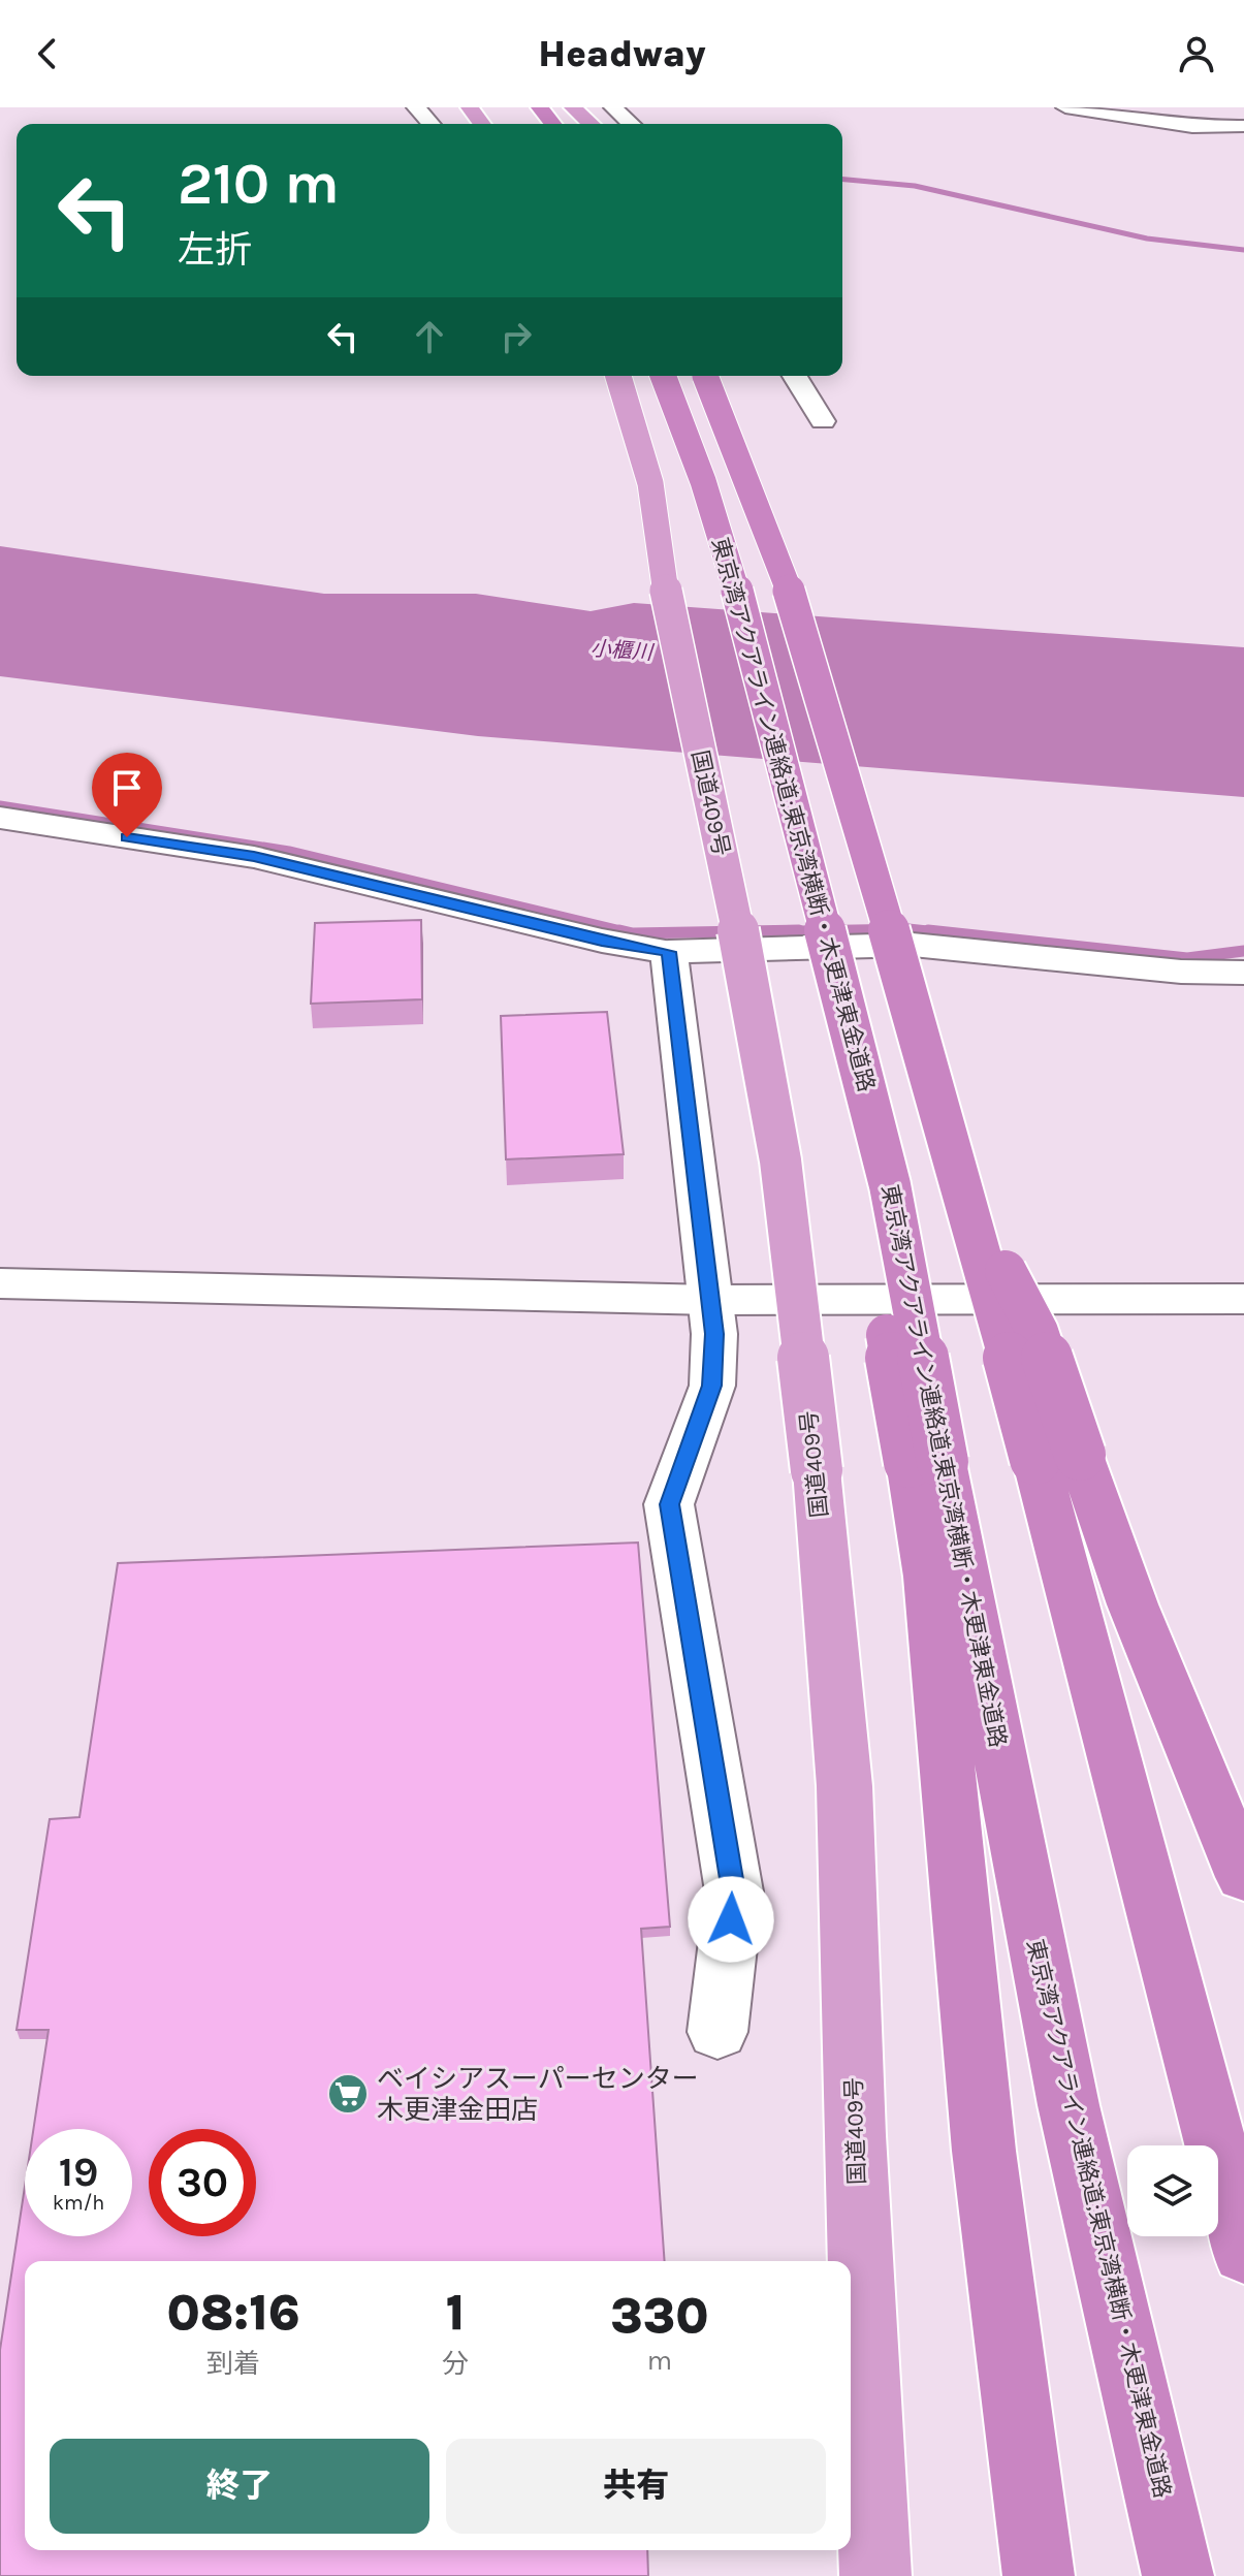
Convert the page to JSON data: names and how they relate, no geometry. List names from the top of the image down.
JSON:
{
  "streets": {
    "highway": ["国道409号", "東京湾アクアライン連絡道;東京湾横断・木更津東金道路"]
  },
  "water": ["小櫃川"],
  "places": {
    "supermarket": ["ベイシアスーパーセンター 木更津金田店"]
  },
  "page": {
    "header": "Headway",
    "turn": ["210 m", "左折"],
    "speed": "19 km/h",
    "limit": "30",
    "eta": [
      "08:16",
      "到着",
      "1",
      "分",
      "330",
      "m"
    ],
    "buttons": ["終了", "共有"]
  }
}
